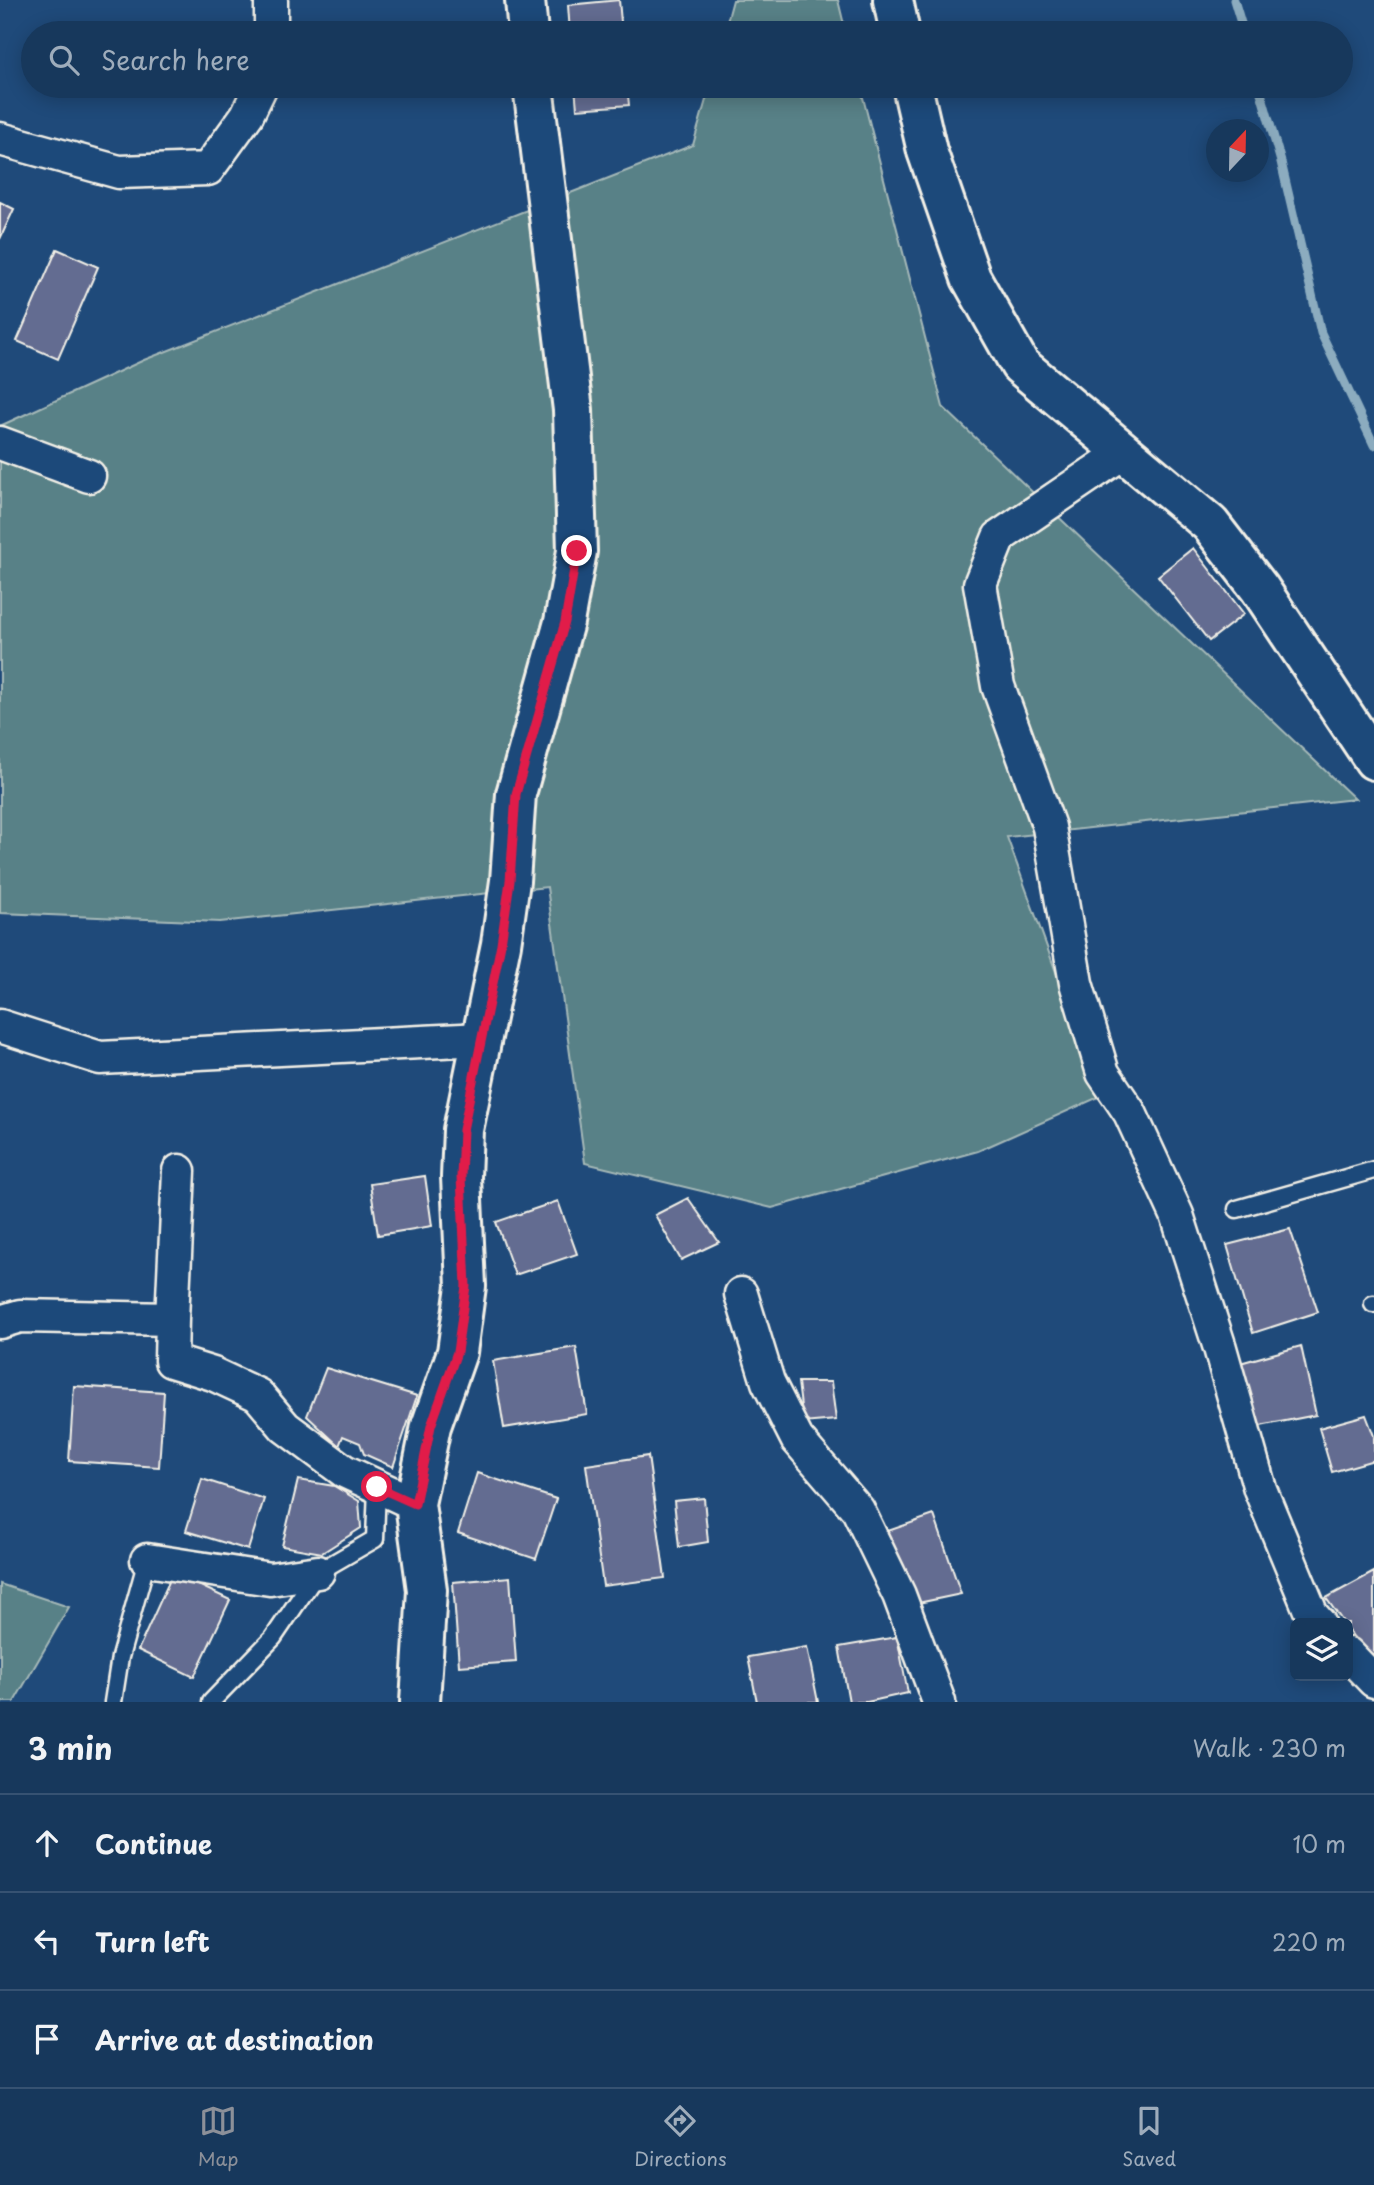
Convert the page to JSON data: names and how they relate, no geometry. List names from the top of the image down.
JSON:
{
  "north": "top",
  "page": {
    "search": "Search here",
    "heading": ["3 min", "Walk · 230 m"],
    "list": [
      ["Continue", "10 m"],
      ["Turn left", "220 m"],
      "Arrive at destination"
    ],
    "nav": ["Map", "Directions", "Saved"]
  }
}
